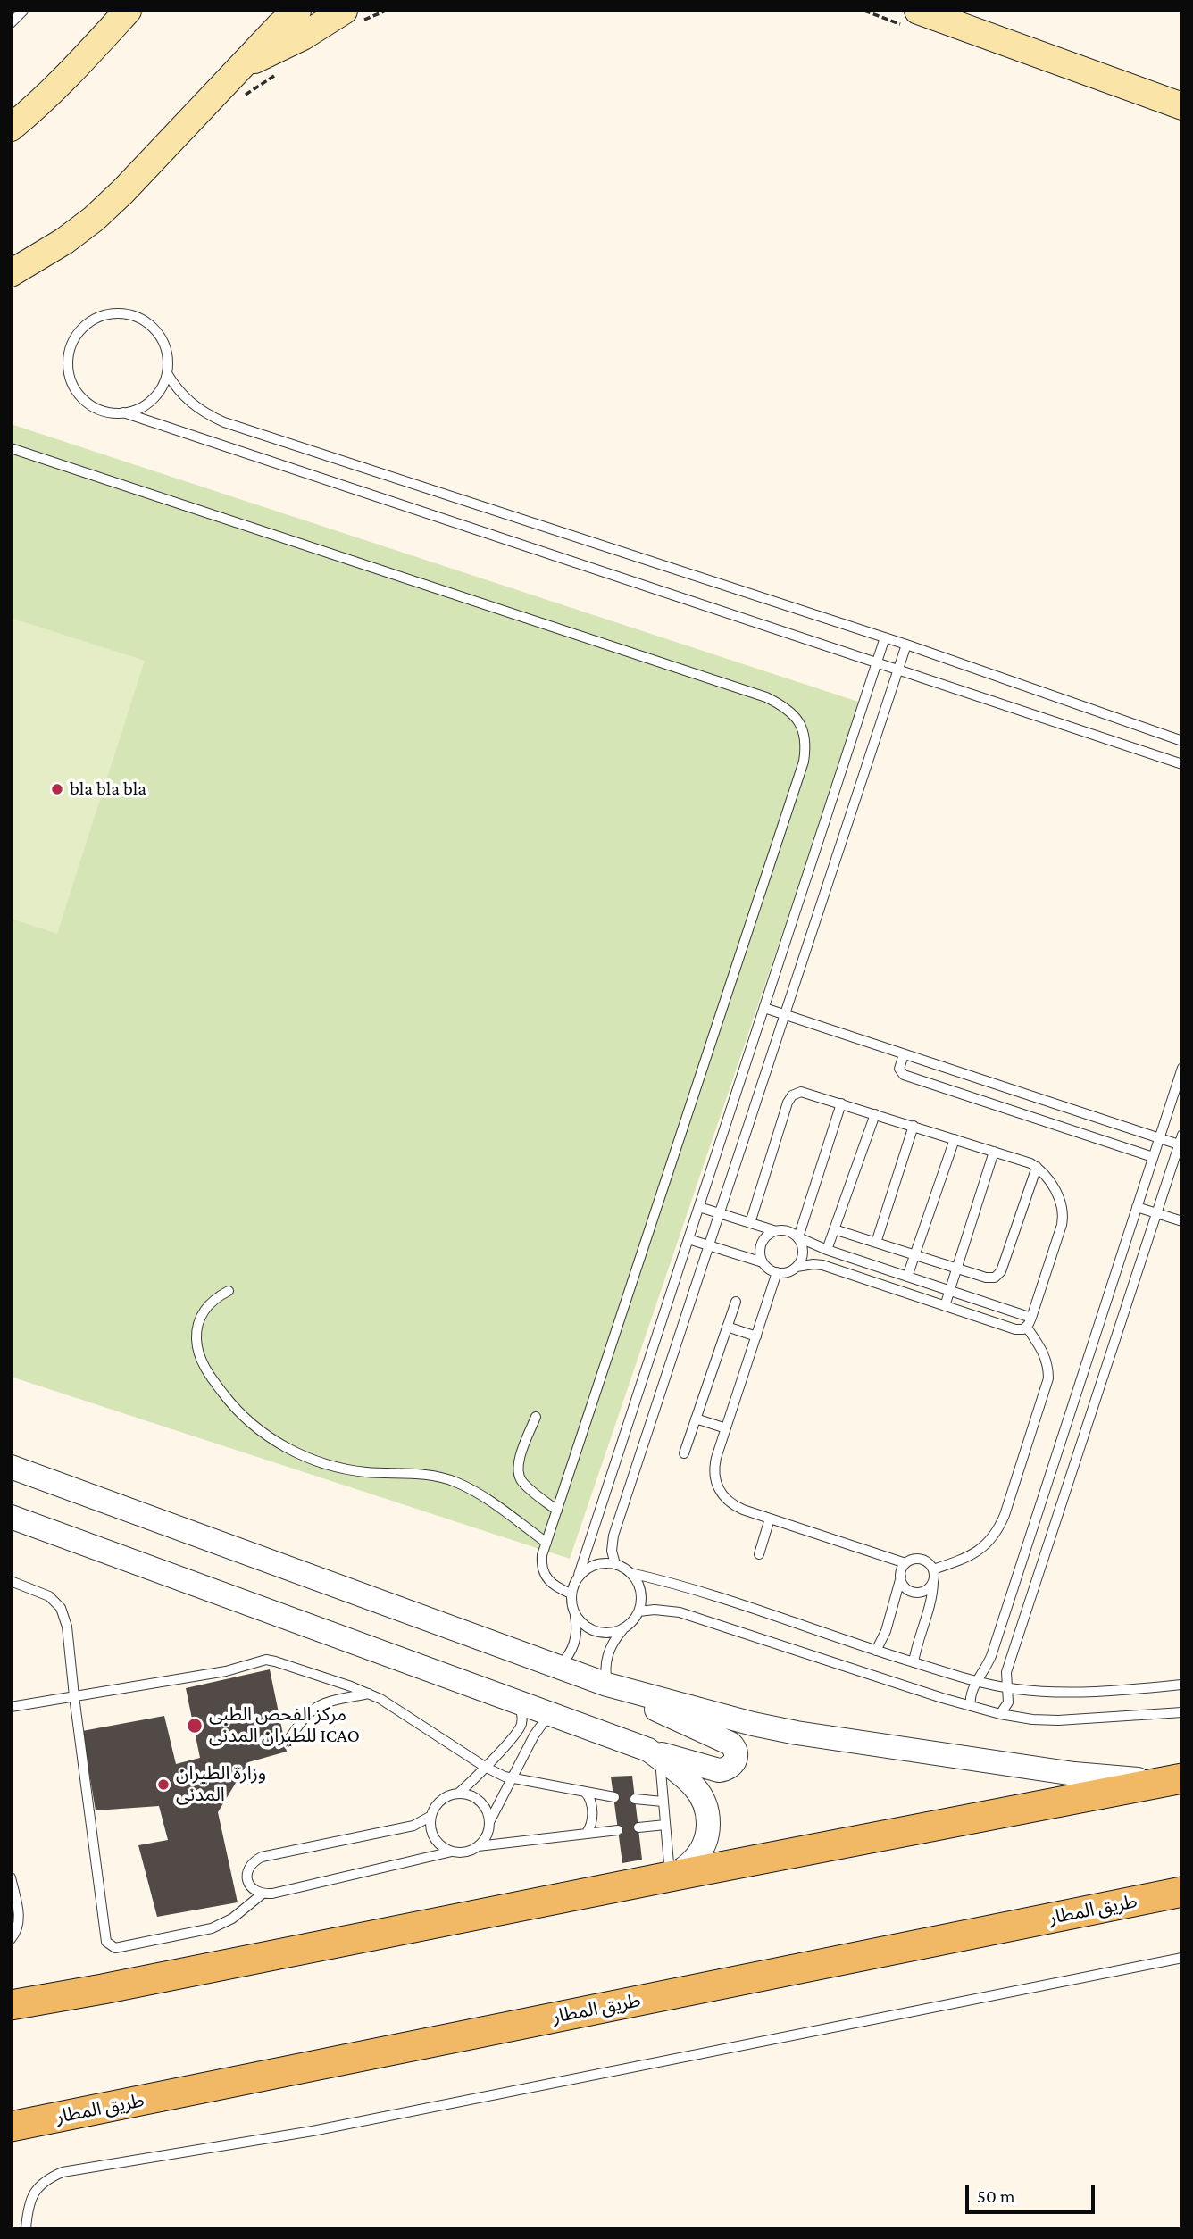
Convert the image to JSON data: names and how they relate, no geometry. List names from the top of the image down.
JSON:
{
  "streets": {
    "main road": ["طريق المطار"]
  },
  "places": ["bla bla bla", "مركز الفحص الطبى للطيران المدنى ICAO", "وزارة الطيران المدنى"],
  "scale_bar": "50 m"
}
